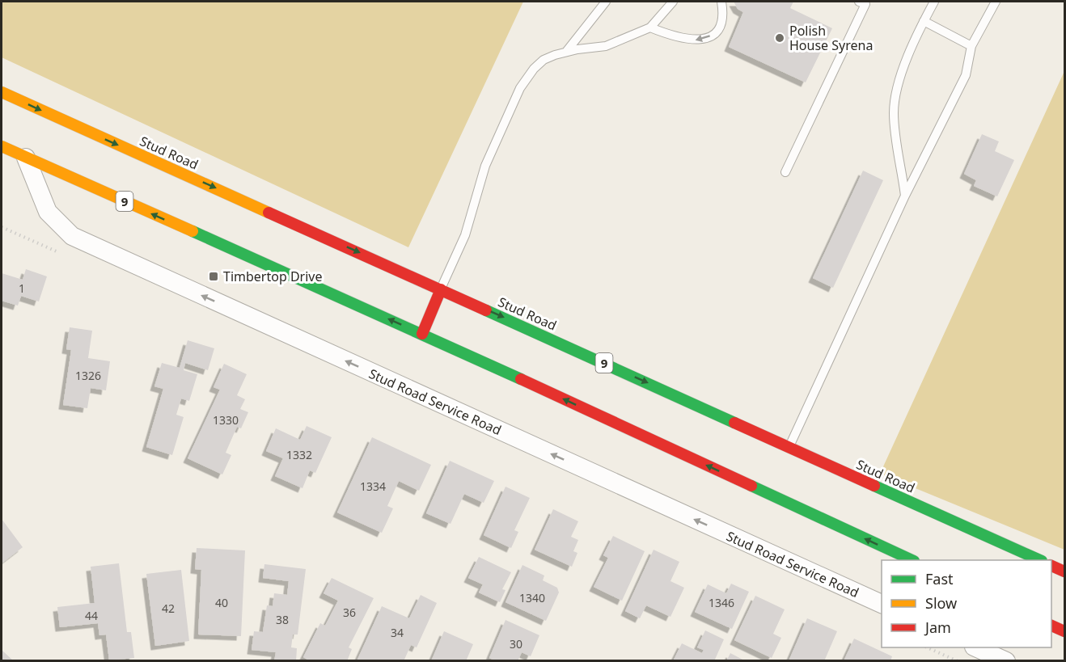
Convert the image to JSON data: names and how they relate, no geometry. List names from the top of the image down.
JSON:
{
  "streets": {
    "highway": ["Stud Road", "9"],
    "street": ["Stud Road Service Road"]
  },
  "crossings": [
    ["9", "Stud Road Service Road"]
  ],
  "one_way": ["Stud Road Service Road"],
  "places": {
    "other": ["Polish House Syrena"],
    "transit": ["Timbertop Drive"]
  },
  "house_numbers": [
    "1",
    "1326",
    "1330",
    "1332",
    "1334",
    "1340",
    "40",
    "1346",
    "42",
    "36",
    "44",
    "38",
    "34",
    "30"
  ],
  "legend": ["Fast", "Slow", "Jam"]
}
